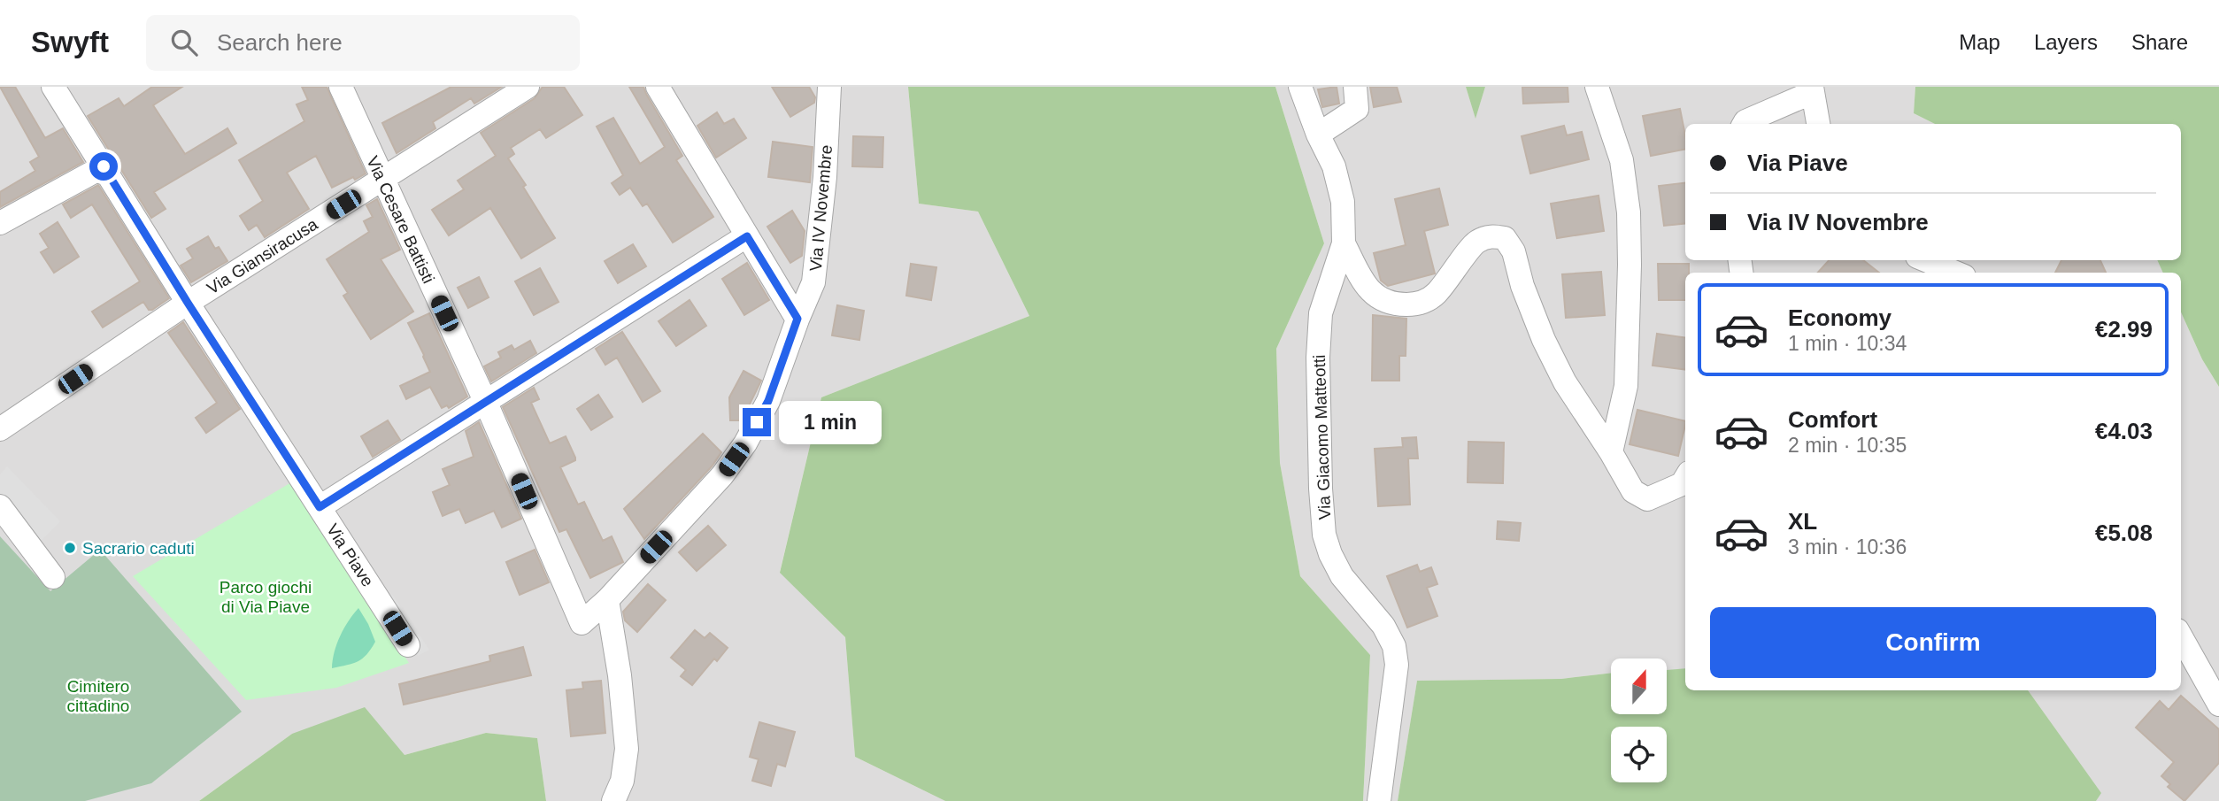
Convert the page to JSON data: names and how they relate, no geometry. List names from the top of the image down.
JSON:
{
  "streets": {
    "street": [
      "Via IV Novembre",
      "Via Cesare Battisti",
      "Via Giansiracusa",
      "Via Giacomo Matteotti",
      "Via Piave"
    ]
  },
  "crossings": [
    ["Via IV Novembre", "Via Cesare Battisti"],
    ["Via Cesare Battisti", "Via Giansiracusa"],
    ["Via Giansiracusa", "Via Piave"]
  ],
  "parks": ["Parco giochi di Via Piave", "Cimitero cittadino"],
  "places": ["Sacrario caduti"],
  "north": "top",
  "page": {
    "header": "Swyft",
    "search": "Search here",
    "nav": ["Map", "Layers", "Share"],
    "banner": ["Via Piave", "Via IV Novembre"],
    "list": [
      {
        "name": "Economy",
        "note": "1 min · 10:34",
        "value": "€2.99"
      },
      {
        "name": "Comfort",
        "note": "2 min · 10:35",
        "value": "€4.03"
      },
      {
        "name": "XL",
        "note": "3 min · 10:36",
        "value": "€5.08"
      }
    ],
    "bubble": "1 min",
    "buttons": "Confirm"
  }
}
